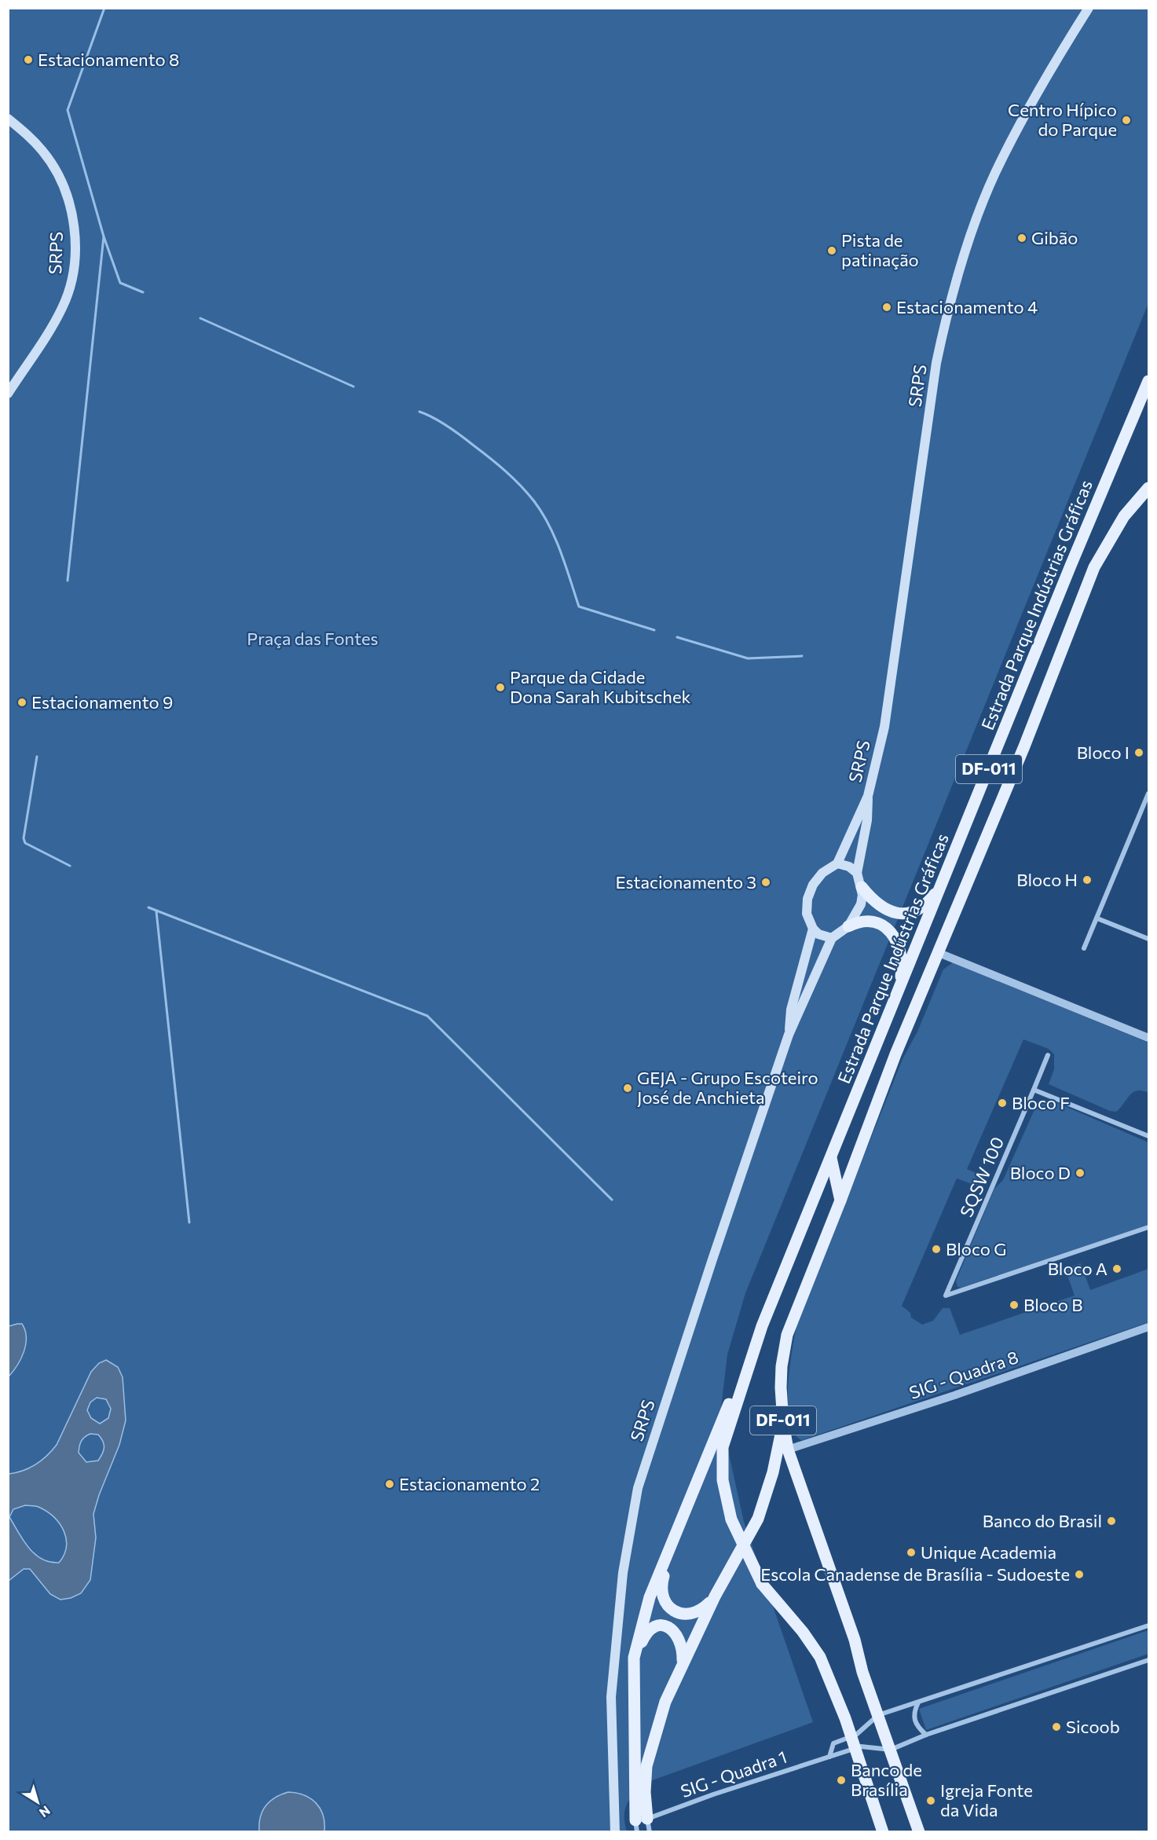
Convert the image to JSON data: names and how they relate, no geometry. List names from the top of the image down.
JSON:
{
  "streets": {
    "main road": ["SRPS", "Estrada Parque Indústrias Gráficas", "DF-011"],
    "street": ["SQSW 100", "SIG - Quadra 8", "SIG - Quadra 1"]
  },
  "crossings": [
    ["Estrada Parque Indústrias Gráficas", "SIG - Quadra 1"],
    ["DF-011", "SIG - Quadra 8"]
  ],
  "parks": ["Praça das Fontes"],
  "places": [
    "Estacionamento 8",
    "Centro Hípico do Parque",
    "Gibão",
    "Pista de patinação",
    "Estacionamento 4",
    "Parque da Cidade Dona Sarah Kubitschek",
    "Estacionamento 9",
    "Bloco I",
    "Bloco H",
    "Estacionamento 3",
    "GEJA - Grupo Escoteiro José de Anchieta",
    "Bloco F",
    "Bloco D",
    "Bloco G",
    "Bloco A",
    "Bloco B",
    "Estacionamento 2",
    "Banco do Brasil",
    "Unique Academia",
    "Escola Canadense de Brasília - Sudoeste",
    "Sicoob",
    "Banco de Brasília",
    "Igreja Fonte da Vida"
  ],
  "north": "bottom right"
}
